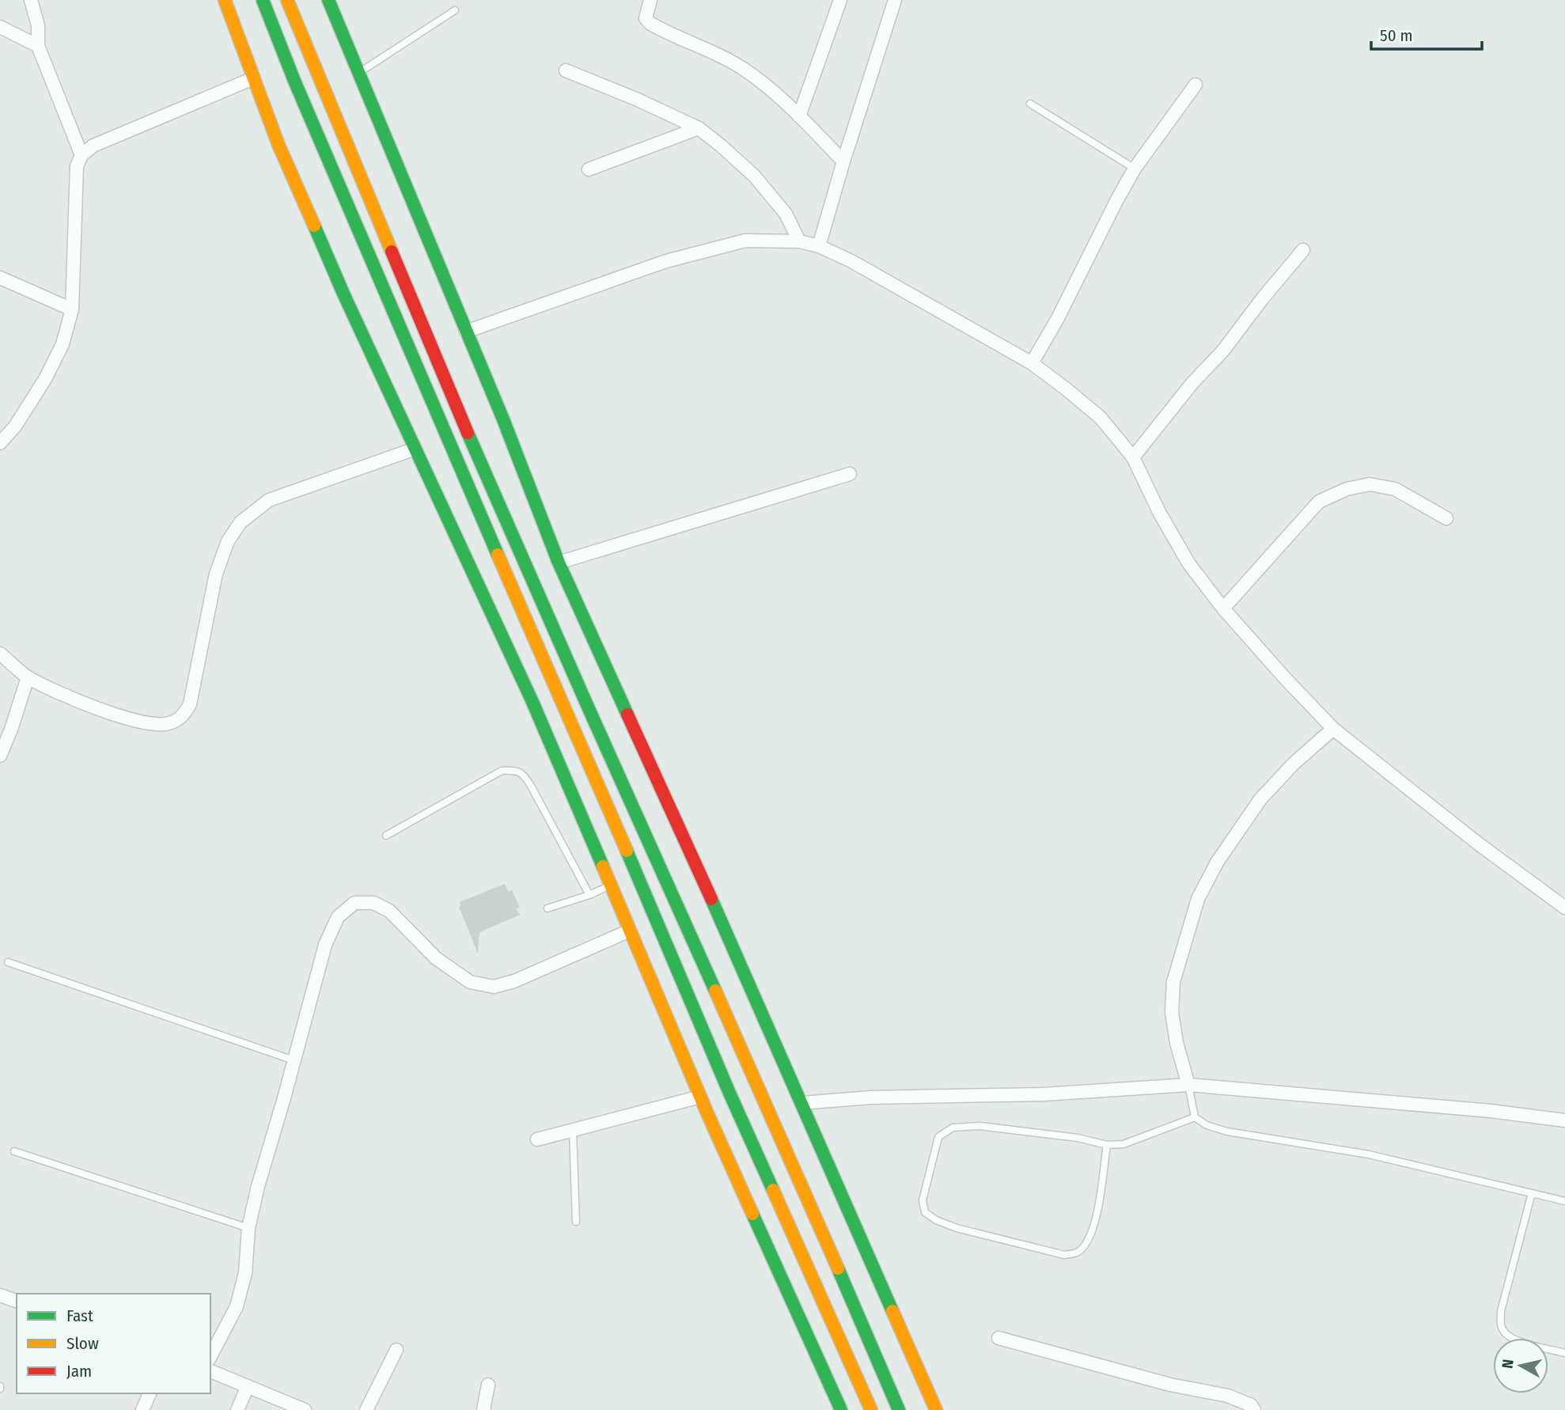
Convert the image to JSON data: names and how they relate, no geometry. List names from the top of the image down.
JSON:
{
  "legend": ["Fast", "Slow", "Jam"],
  "scale_bar": "50 m",
  "north": "left"
}
